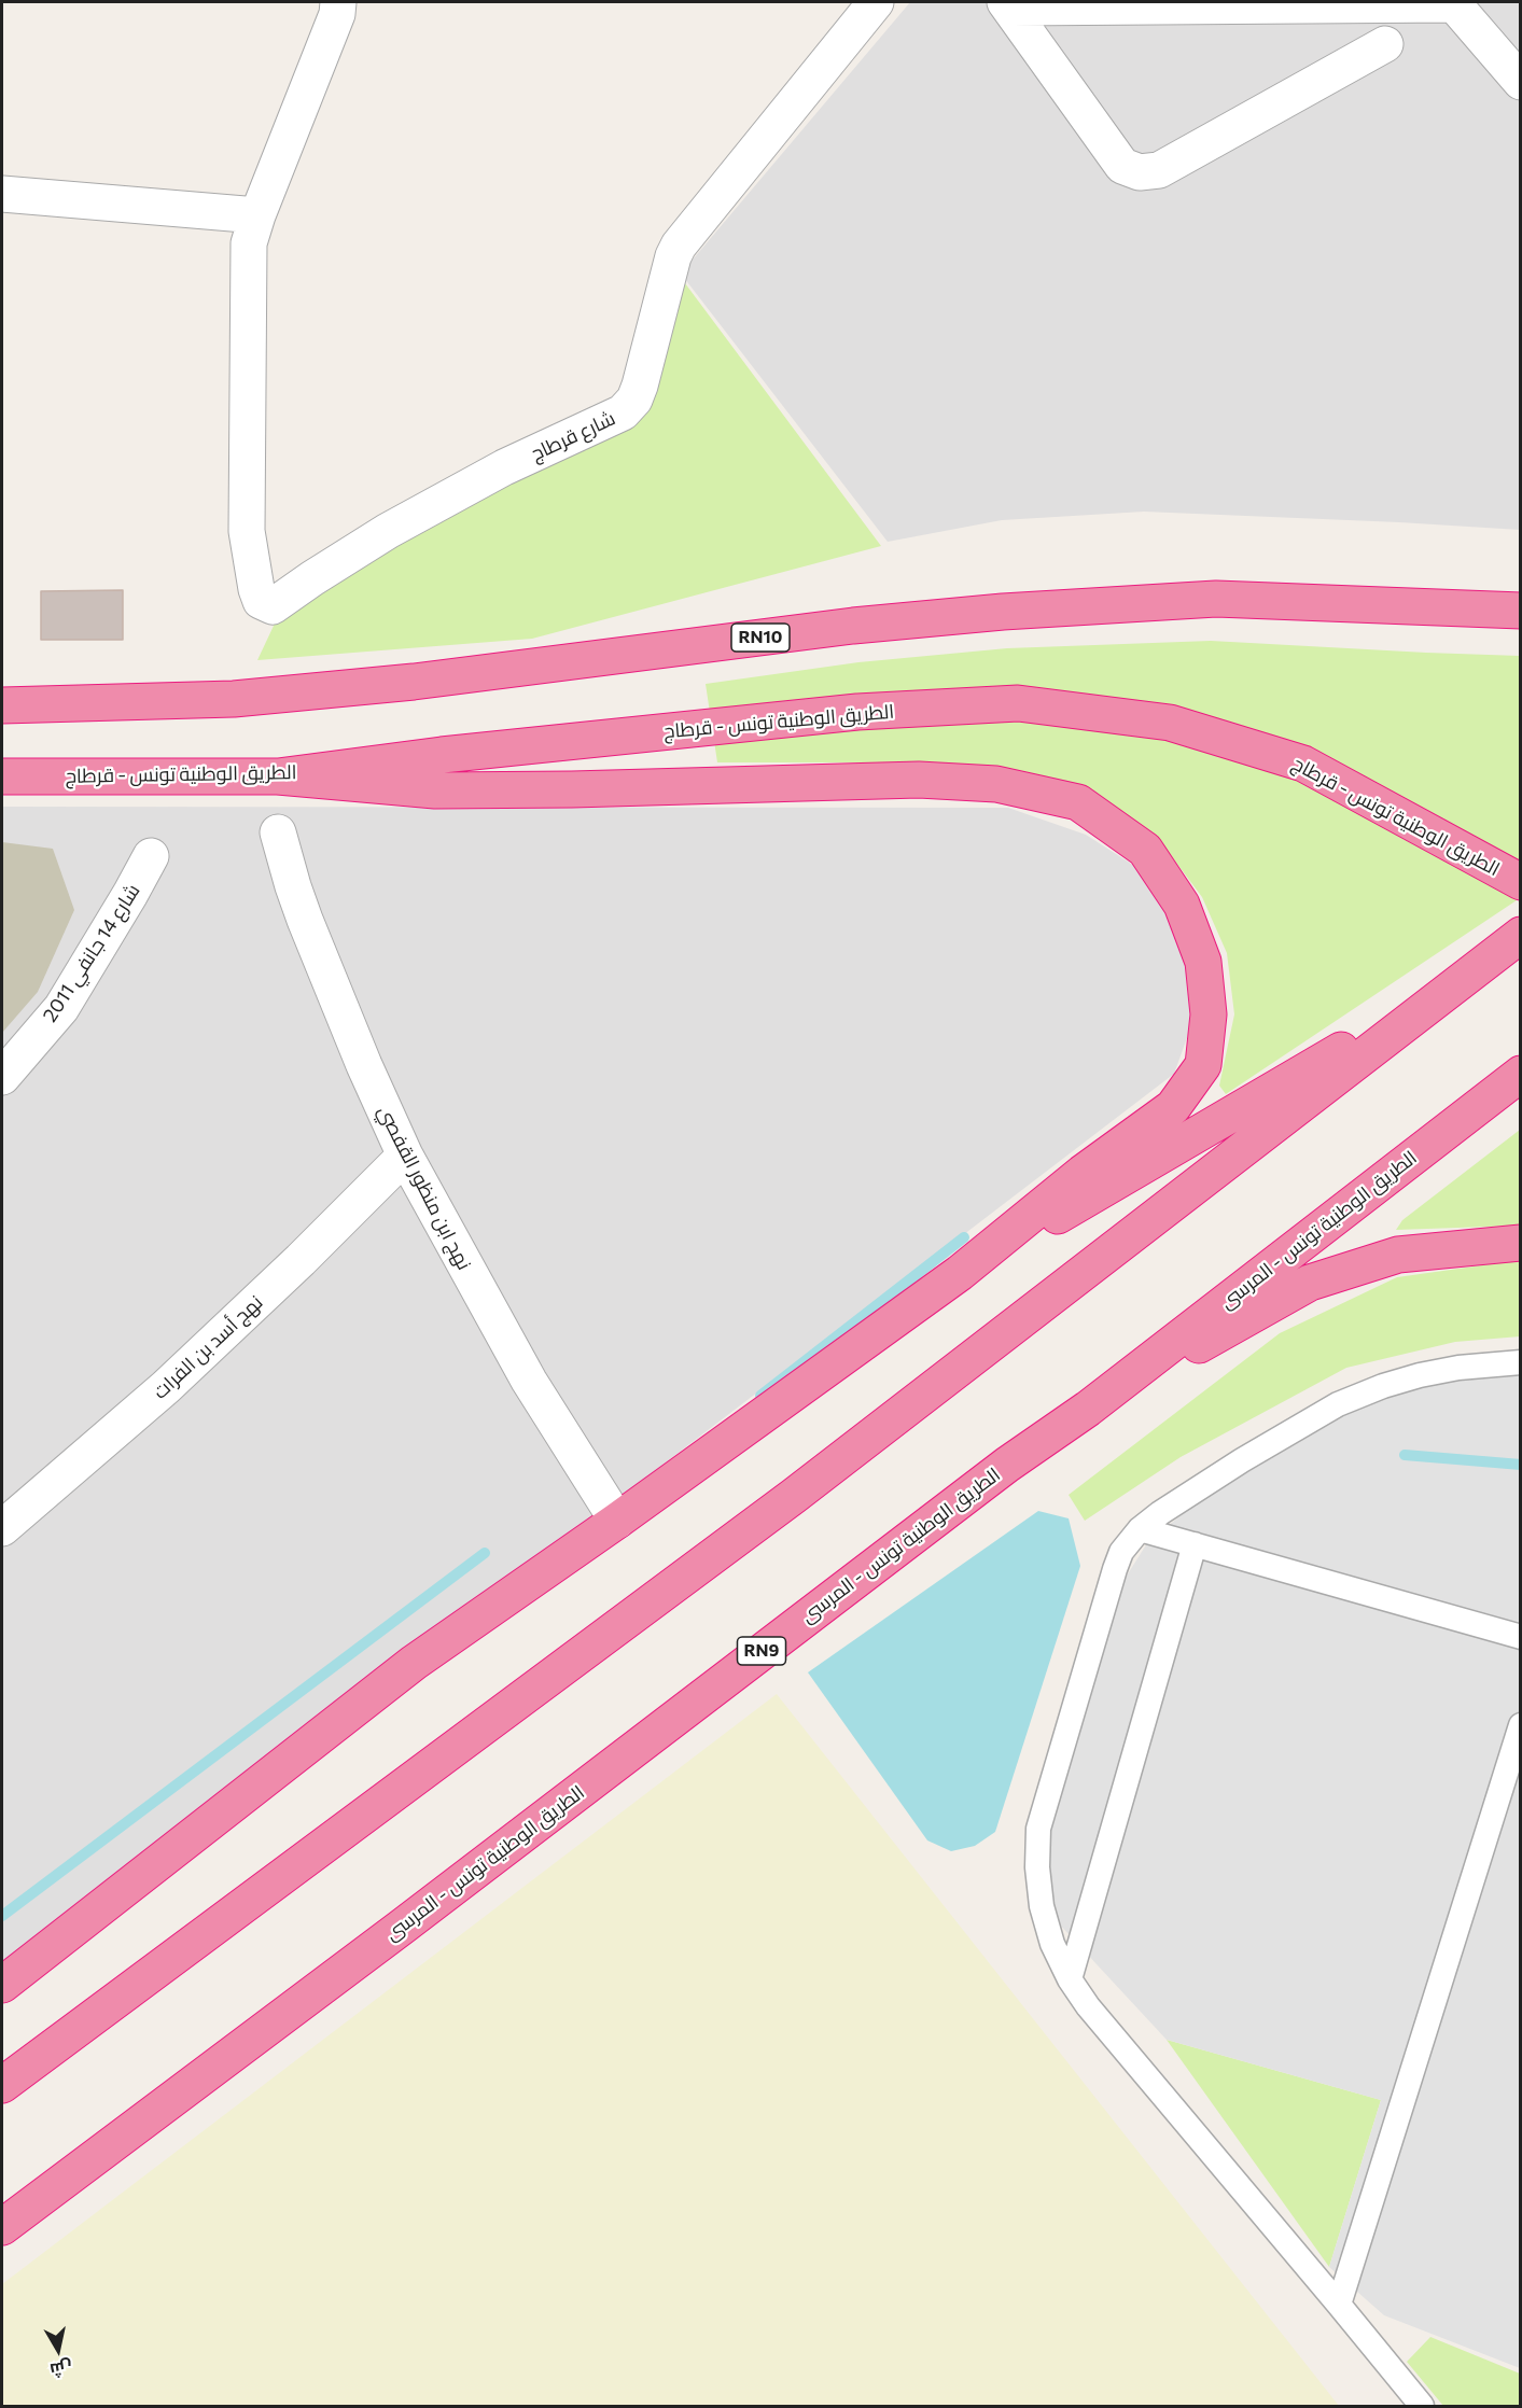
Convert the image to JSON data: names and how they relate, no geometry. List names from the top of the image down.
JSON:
{
  "streets": {
    "highway": [
      "RN10",
      "الطريق الوطنية تونس - قرطاج",
      "الطريق الوطنية تونس - المرسى",
      "RN9"
    ],
    "street": [
      "شارع قرطاج",
      "شارع 14 جانفي 2011",
      "نهج ابن منظور القفصي",
      "نهج أسد بن الفرات"
    ]
  },
  "crossings": [
    ["نهج ابن منظور القفصي", "نهج أسد بن الفرات"]
  ],
  "north": "bottom"
}
